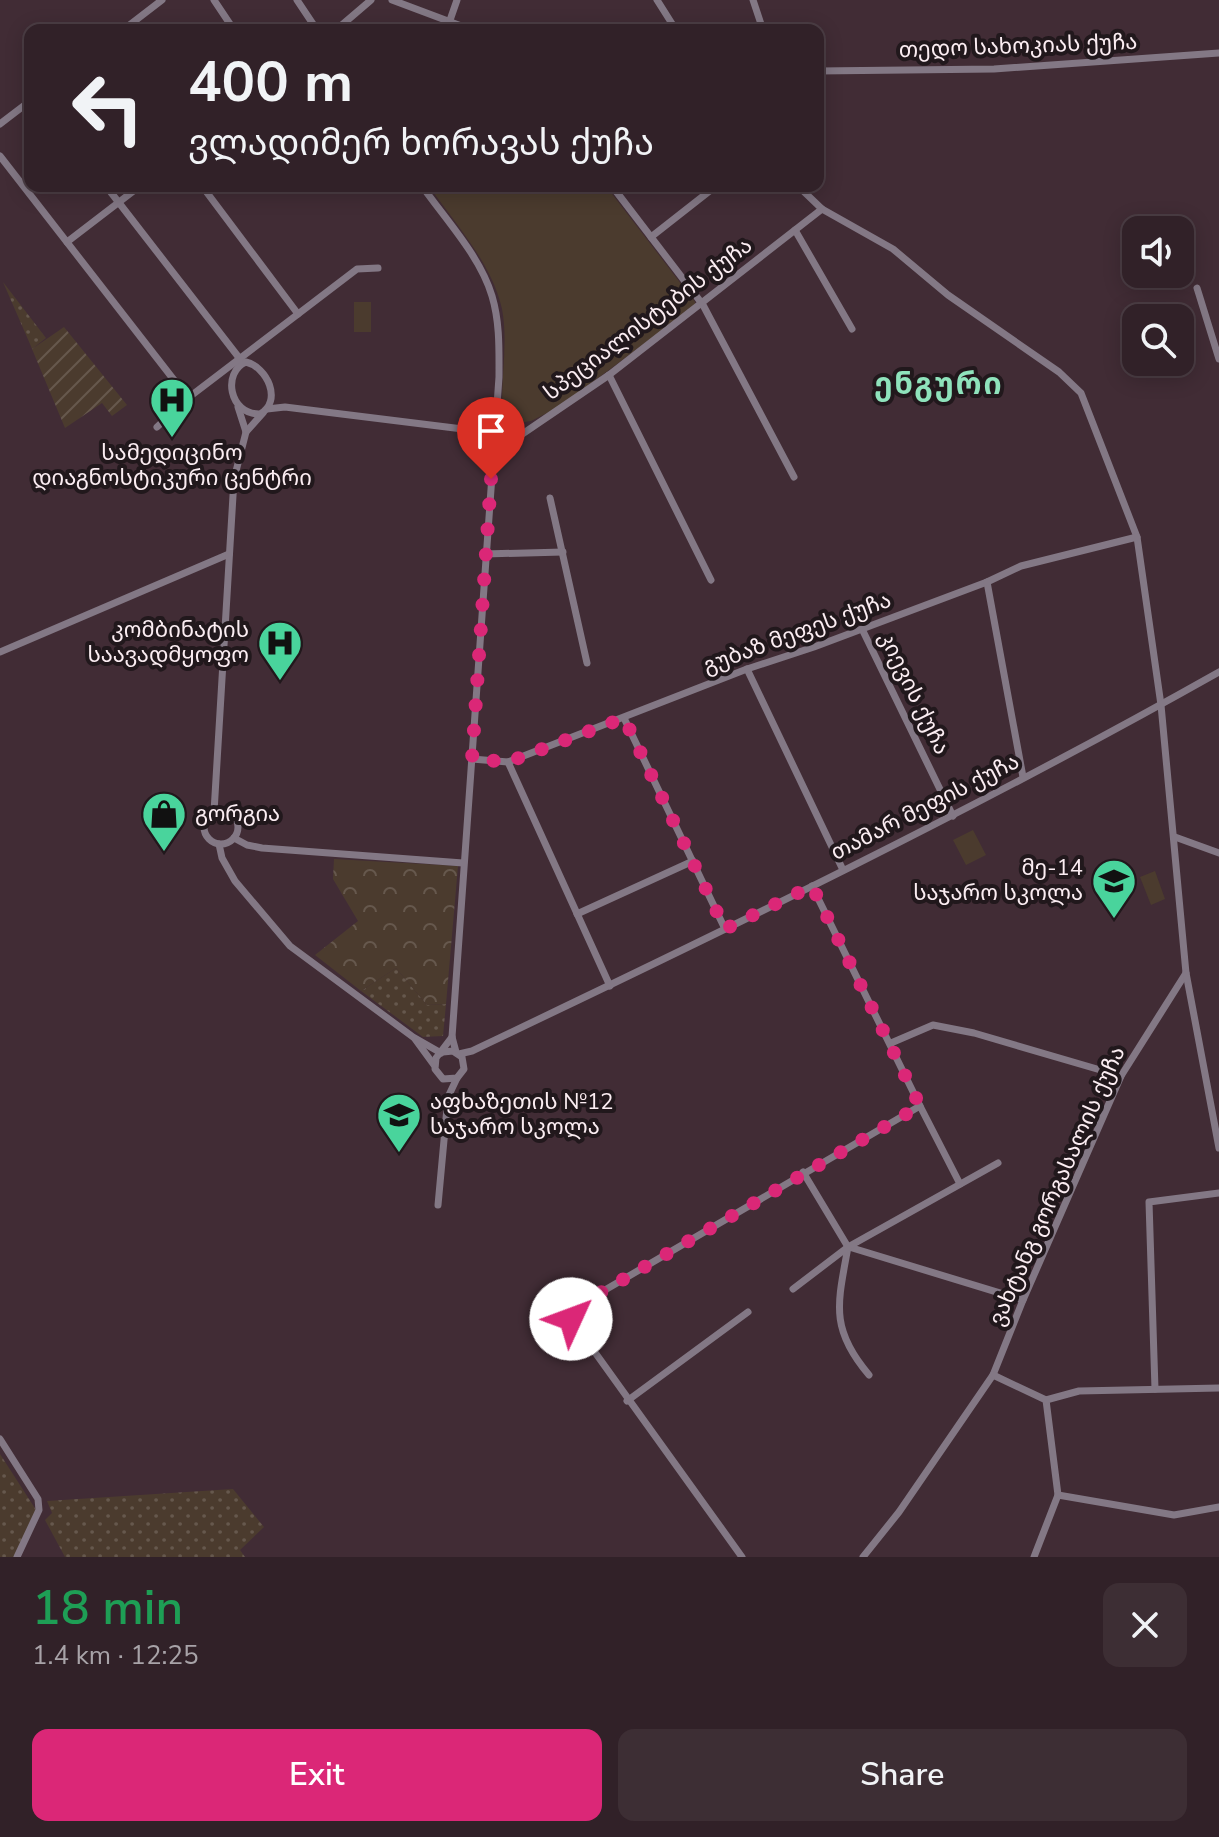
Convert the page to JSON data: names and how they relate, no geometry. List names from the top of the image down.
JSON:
{
  "streets": {
    "street": [
      "თედო სახოკიას ქუჩა",
      "სპეციალისტების ქუჩა",
      "გუბაზ მეფეს ქუჩა",
      "კიევის ქუჩა",
      "თამარ მეფის ქუჩა",
      "ვახტანგ გორგასალის ქუჩა"
    ]
  },
  "crossings": [
    ["გუბაზ მეფეს ქუჩა", "კიევის ქუჩა"],
    ["კიევის ქუჩა", "თამარ მეფის ქუჩა"]
  ],
  "districts": ["ენგური"],
  "places": {
    "hospital": ["სამედიცინო დიაგნოსტიკური ცენტრი", "კომბინატის საავადმყოფო"],
    "shop": ["გორგია"],
    "school or university": ["მე-14 საჯარო სკოლა", "აფხაზეთის №12 საჯარო სკოლა"]
  },
  "page": {
    "turn": ["400 m", "ვლადიმერ ხორავას ქუჩა"],
    "heading": ["18 min", "1.4 km · 12:25"],
    "buttons": ["Exit", "Share"]
  }
}
